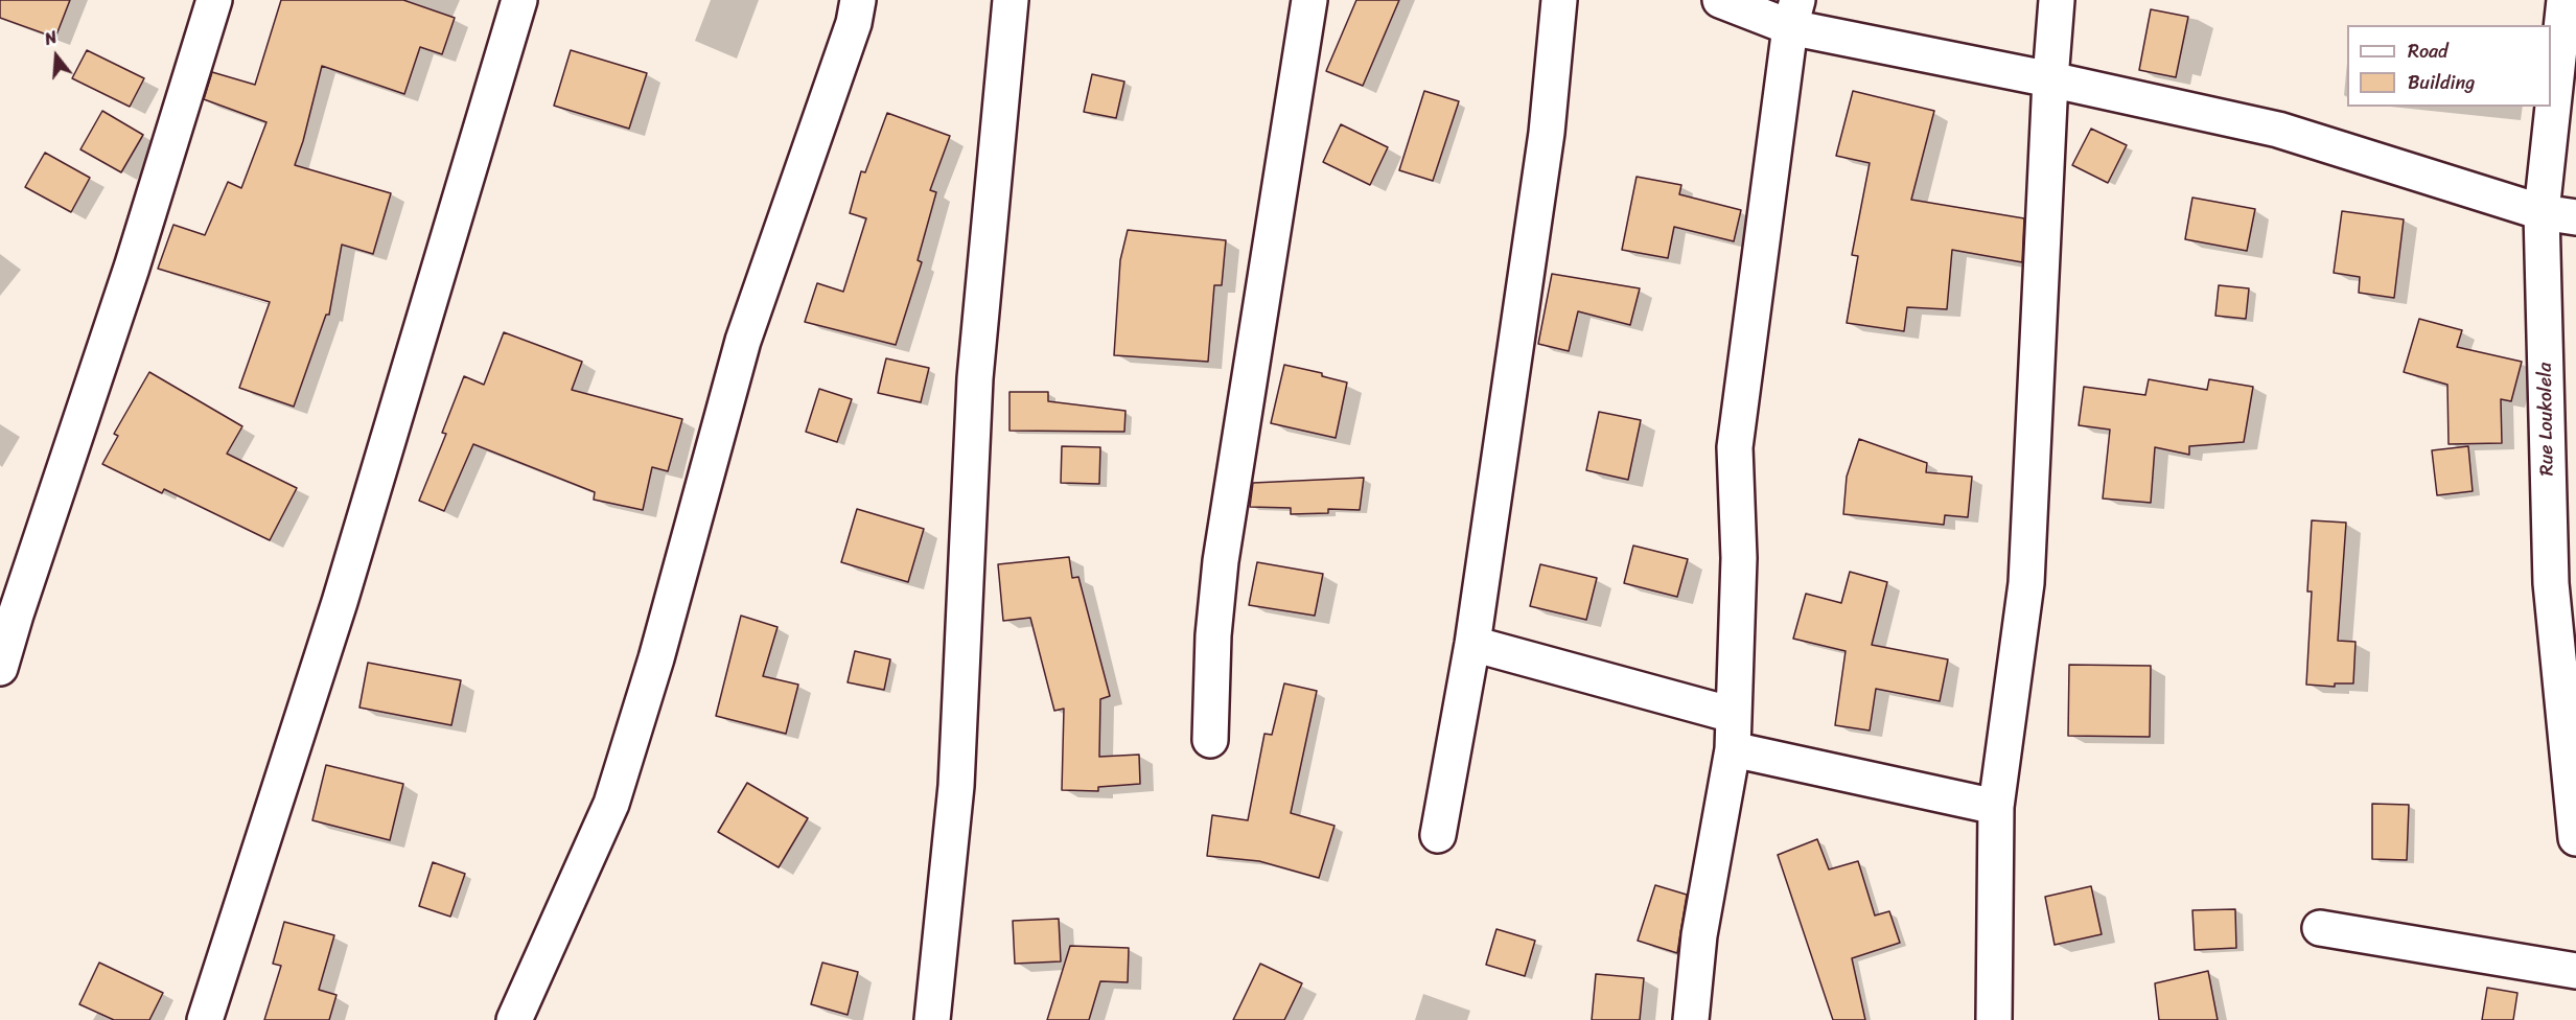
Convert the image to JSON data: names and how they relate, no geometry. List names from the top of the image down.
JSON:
{
  "streets": {
    "street": ["Rue Loukolela"]
  },
  "legend": ["Road", "Building"],
  "north": "top"
}
